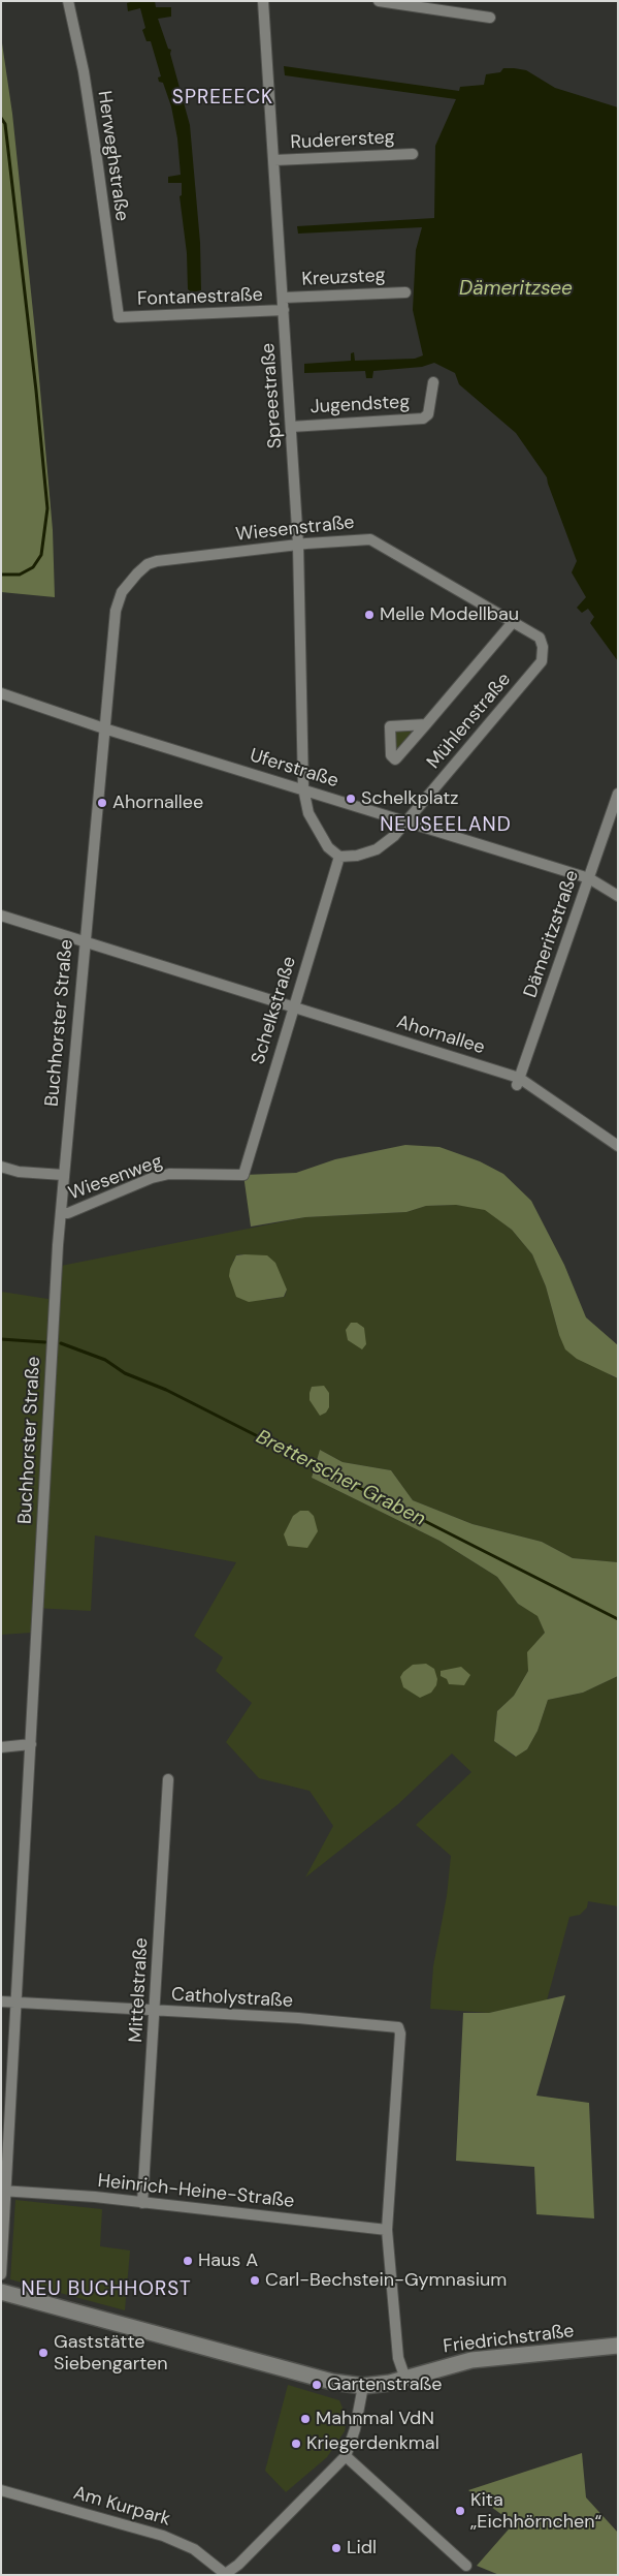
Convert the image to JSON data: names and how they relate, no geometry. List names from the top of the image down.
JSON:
{
  "streets": {
    "main road": ["Friedrichstraße"],
    "street": [
      "Ruderersteg",
      "Herweghstraße",
      "Kreuzsteg",
      "Fontanestraße",
      "Spreestraße",
      "Jugendsteg",
      "Wiesenstraße",
      "Mühlenstraße",
      "Uferstraße",
      "Dämeritzstraße",
      "Schelkstraße",
      "Buchhorster Straße",
      "Ahornallee",
      "Wiesenweg",
      "Mittelstraße",
      "Catholystraße",
      "Heinrich-Heine-Straße",
      "Am Kurpark"
    ]
  },
  "crossings": [
    ["Ruderersteg", "Spreestraße"],
    ["Herweghstraße", "Fontanestraße"],
    ["Kreuzsteg", "Spreestraße"],
    ["Fontanestraße", "Spreestraße"],
    ["Spreestraße", "Jugendsteg"],
    ["Spreestraße", "Wiesenstraße"],
    ["Spreestraße", "Uferstraße"],
    ["Wiesenstraße", "Mühlenstraße"],
    ["Wiesenstraße", "Buchhorster Straße"],
    ["Mühlenstraße", "Uferstraße"],
    ["Uferstraße", "Dämeritzstraße"],
    ["Uferstraße", "Buchhorster Straße"],
    ["Dämeritzstraße", "Ahornallee"],
    ["Schelkstraße", "Ahornallee"],
    ["Schelkstraße", "Wiesenweg"],
    ["Buchhorster Straße", "Ahornallee"],
    ["Buchhorster Straße", "Wiesenweg"],
    ["Buchhorster Straße", "Catholystraße"],
    ["Buchhorster Straße", "Heinrich-Heine-Straße"],
    ["Mittelstraße", "Catholystraße"],
    ["Mittelstraße", "Heinrich-Heine-Straße"],
    ["Catholystraße", "Heinrich-Heine-Straße"]
  ],
  "districts": ["SPREEECK", "NEUSEELAND", "NEU BUCHHORST"],
  "water": ["Dämeritzsee", "Bretterscher Graben"],
  "places": [
    "Melle Modellbau",
    "Schelkplatz",
    "Ahornallee",
    "Haus A",
    "Carl-Bechstein-Gymnasium",
    "Gaststätte Siebengarten",
    "Gartenstraße",
    "Mahnmal VdN",
    "Kriegerdenkmal",
    "Kita „Eichhörnchen“",
    "Lidl"
  ]
}
